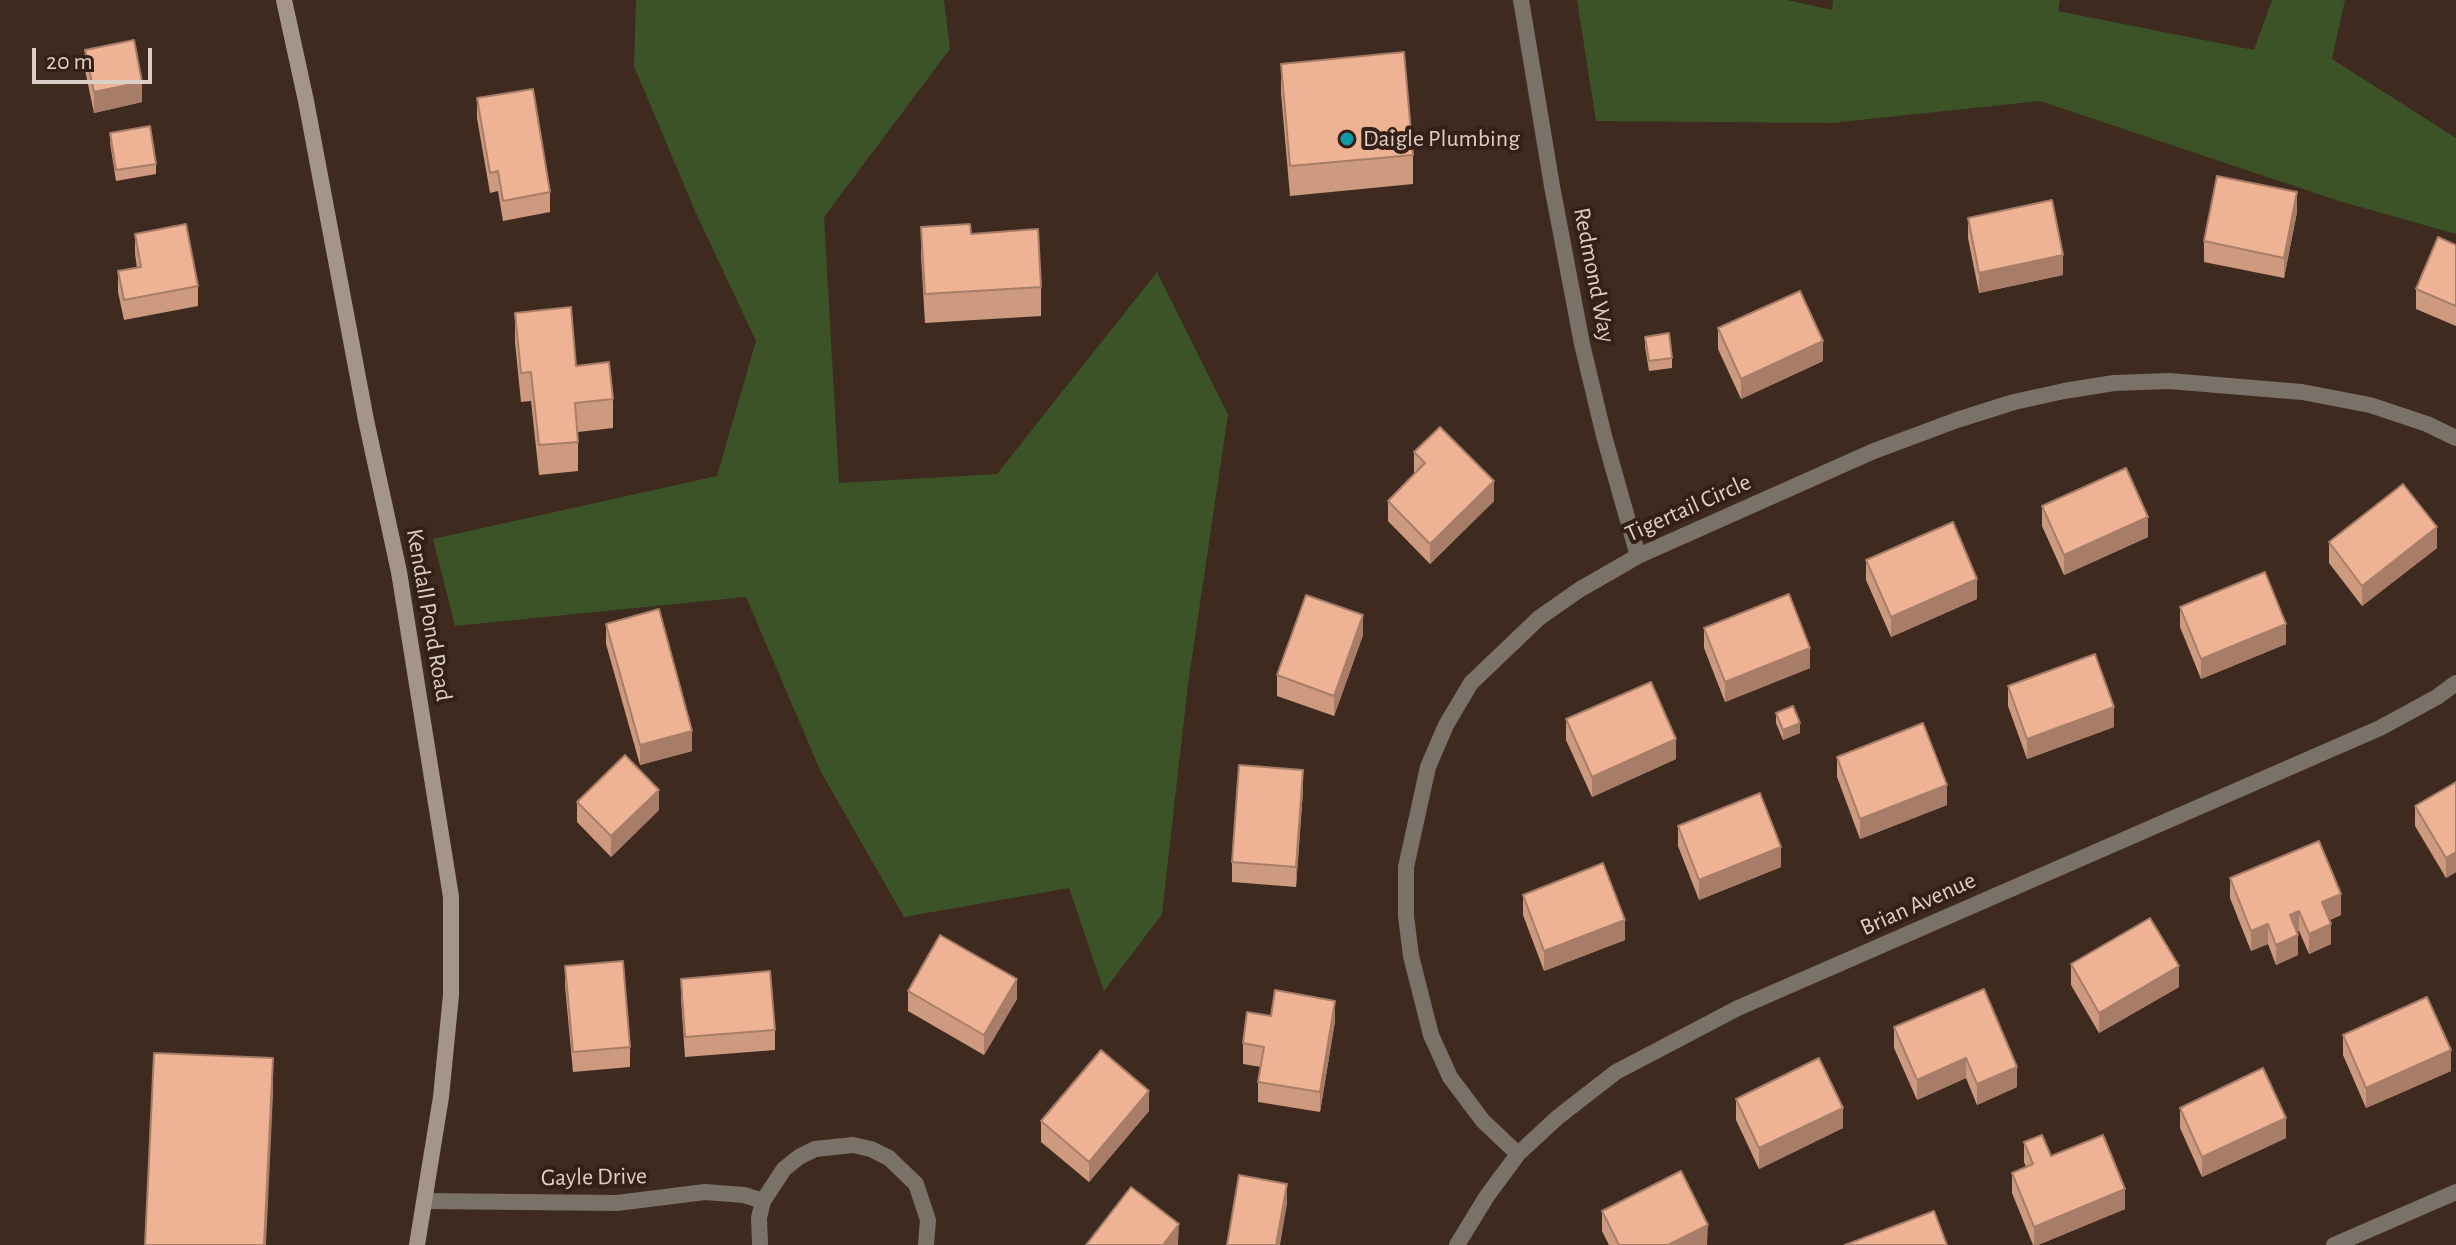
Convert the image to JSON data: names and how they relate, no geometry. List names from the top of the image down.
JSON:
{
  "streets": {
    "street": [
      "Redmond Way",
      "Tigertail Circle",
      "Kendall Pond Road",
      "Brian Avenue",
      "Gayle Drive"
    ]
  },
  "crossings": [
    ["Redmond Way", "Tigertail Circle"],
    ["Tigertail Circle", "Brian Avenue"],
    ["Kendall Pond Road", "Gayle Drive"]
  ],
  "places": ["Daigle Plumbing"],
  "scale_bar": "20 m"
}
